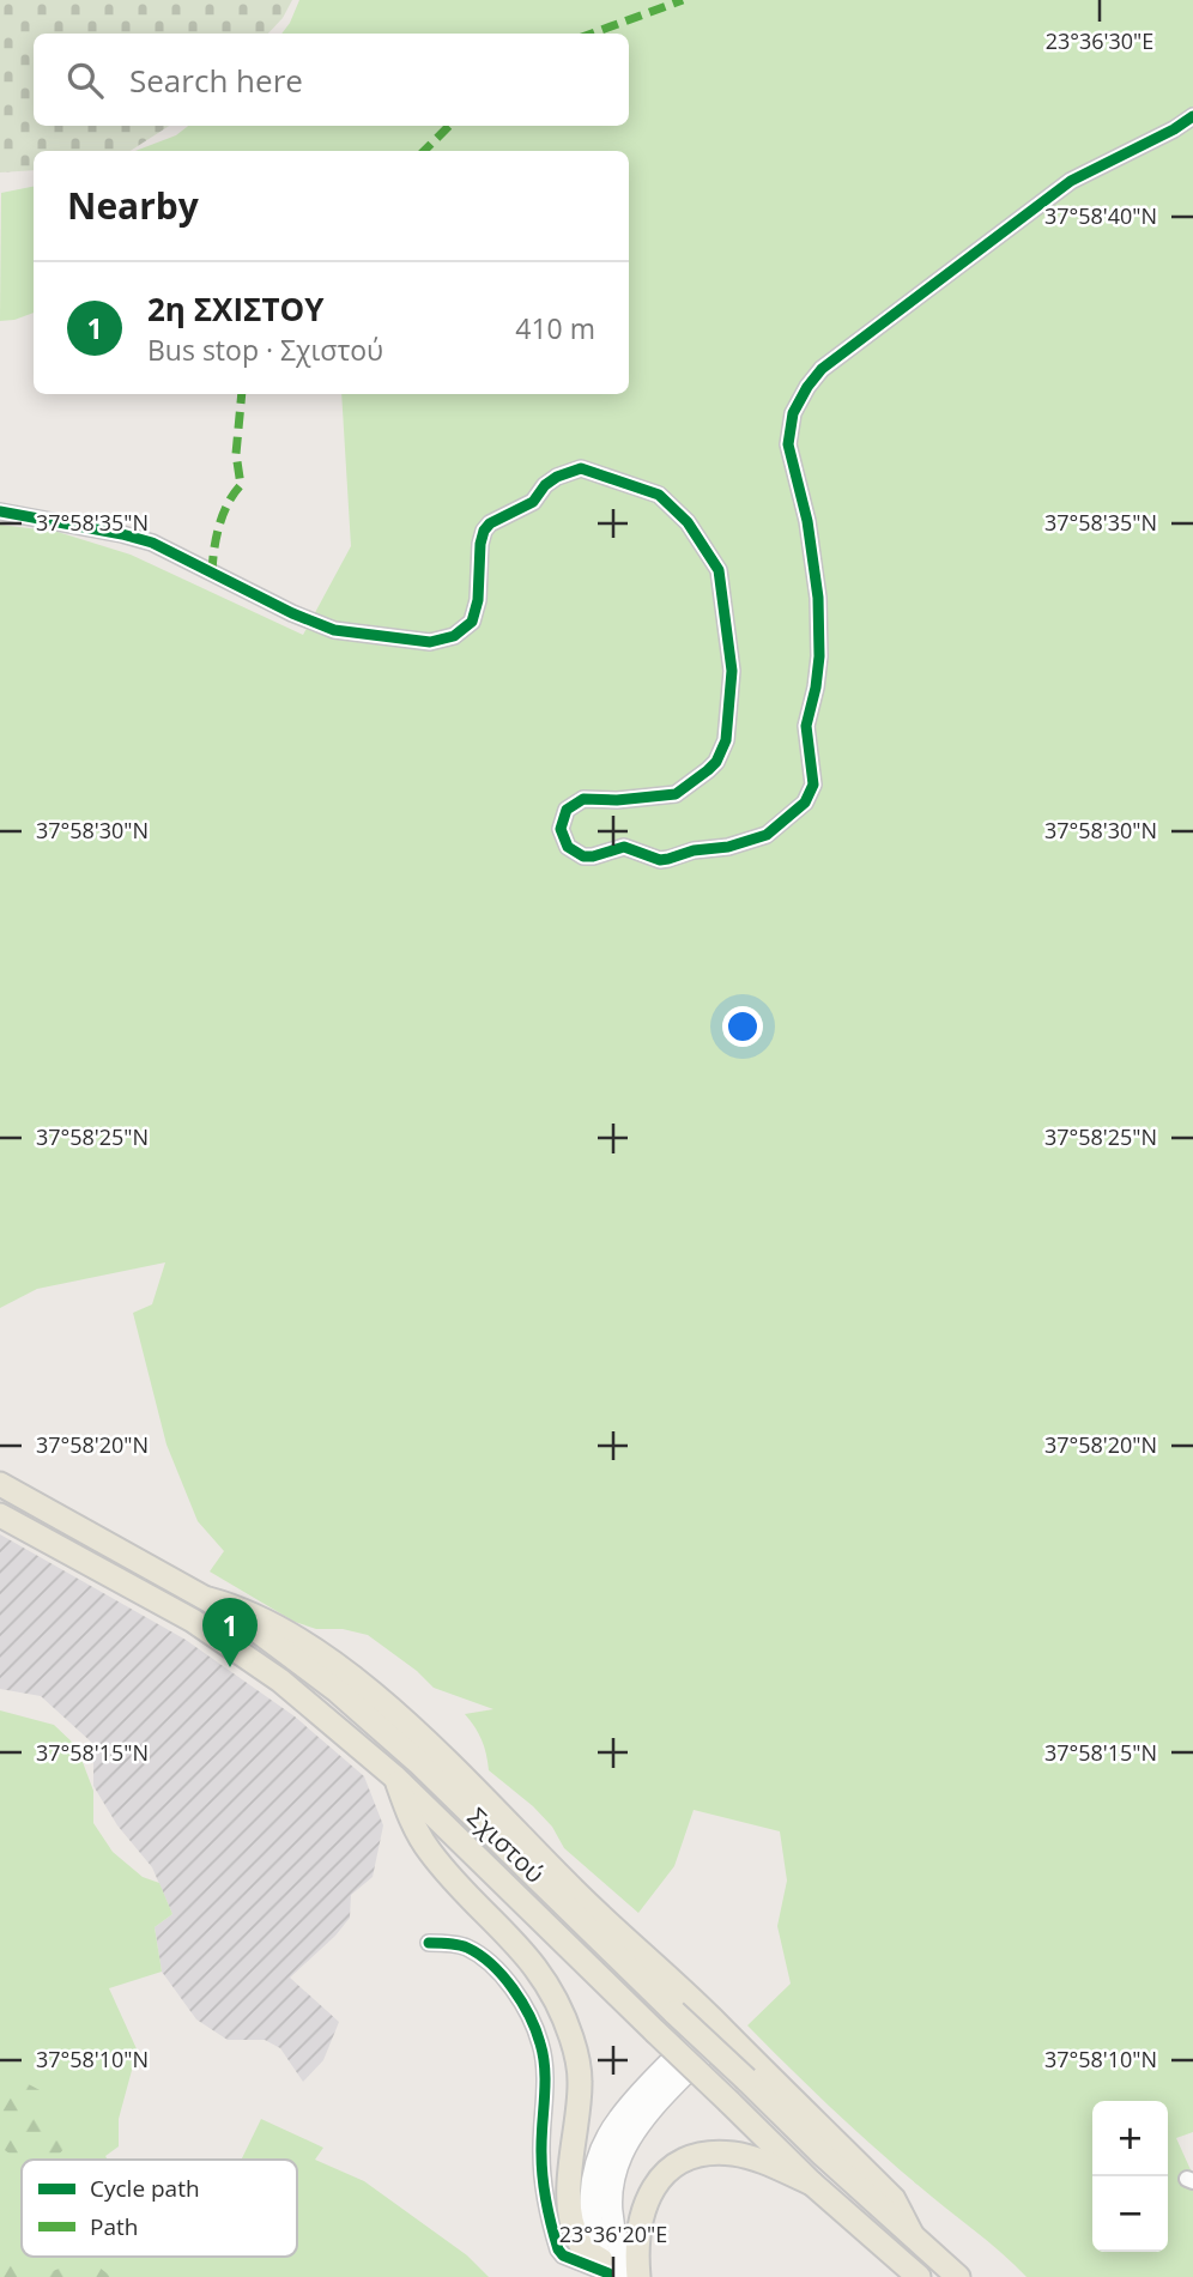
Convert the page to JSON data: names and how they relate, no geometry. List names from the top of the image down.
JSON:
{
  "streets": {
    "main road": ["Σχιστού"]
  },
  "legend": ["Cycle path", "Path"],
  "page": {
    "search": "Search here",
    "heading": "Nearby",
    "list": [
      {
        "mark": "1",
        "name": "2η ΣΧΙΣΤΟΥ",
        "note": "Bus stop · Σχιστού",
        "value": "410 m"
      }
    ],
    "pins": "1",
    "map_buttons": ["+", "−"]
  },
  "coordinates": [
    "23°36'30\"E",
    "37°58'40\"N",
    "37°58'35\"N",
    "37°58'30\"N",
    "37°58'25\"N",
    "37°58'20\"N",
    "37°58'15\"N",
    "37°58'10\"N",
    "23°36'20\"E"
  ]
}
